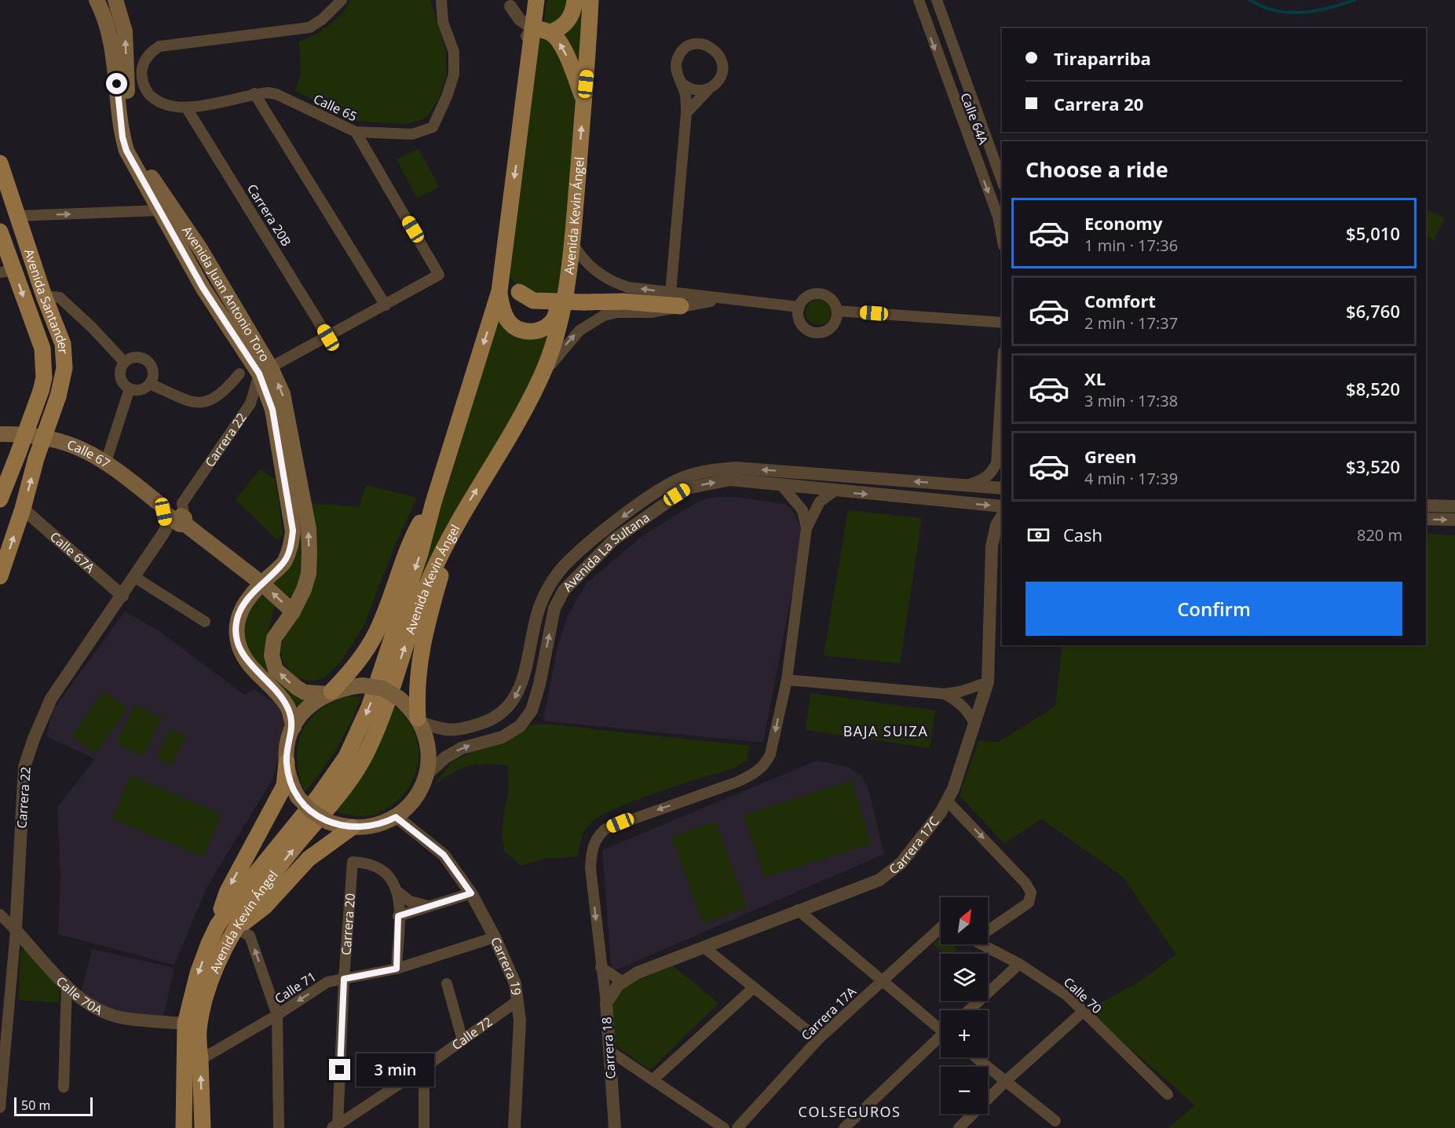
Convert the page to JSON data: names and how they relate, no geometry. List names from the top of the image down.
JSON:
{
  "streets": {
    "main road": [
      "Avenida Kevin Ángel",
      "Avenida Juan Antonio Toro",
      "Avenida Santander",
      "Calle 67"
    ],
    "street": [
      "Calle 65",
      "Calle 64A",
      "Carrera 20B",
      "Carrera 22",
      "Calle 67A",
      "Avenida La Sultana",
      "Carrera 17C",
      "Carrera 20",
      "Carrera 19",
      "Calle 71",
      "Calle 70A",
      "Calle 70",
      "Carrera 17A",
      "Calle 72",
      "Carrera 18"
    ]
  },
  "crossings": [
    ["Calle 65", "Carrera 20B"],
    ["Avenida Kevin Ángel", "Calle 71"],
    ["Avenida Kevin Ángel", "Calle 70A"],
    ["Avenida Juan Antonio Toro", "Carrera 22"],
    ["Avenida Juan Antonio Toro", "Calle 67"],
    ["Avenida Juan Antonio Toro", "Avenida La Sultana"],
    ["Avenida Juan Antonio Toro", "Carrera 19"],
    ["Avenida Santander", "Calle 67"],
    ["Avenida Santander", "Calle 67A"],
    ["Carrera 22", "Calle 67"],
    ["Carrera 22", "Calle 67A"],
    ["Carrera 22", "Calle 70A"],
    ["Avenida La Sultana", "Carrera 19"],
    ["Carrera 17C", "Carrera 18"],
    ["Carrera 20", "Calle 71"],
    ["Carrera 20", "Calle 72"],
    ["Carrera 19", "Calle 71"],
    ["Carrera 19", "Calle 72"]
  ],
  "one_way": ["Carrera 18"],
  "districts": ["BAJA SUIZA", "COLSEGUROS"],
  "scale_bar": "50 m",
  "north": "top right",
  "page": {
    "banner": ["Tiraparriba", "Carrera 20"],
    "heading": "Choose a ride",
    "list": [
      {
        "name": "Economy",
        "note": "1 min · 17:36",
        "value": "$5,010"
      },
      {
        "name": "Comfort",
        "note": "2 min · 17:37",
        "value": "$6,760"
      },
      {
        "name": "XL",
        "note": "3 min · 17:38",
        "value": "$8,520"
      },
      {
        "name": "Green",
        "note": "4 min · 17:39",
        "value": "$3,520"
      }
    ],
    "pay": ["Cash", "820 m"],
    "buttons": "Confirm",
    "map_buttons": ["+", "−"],
    "bubble": "3 min",
    "scale": "50 m"
  }
}
